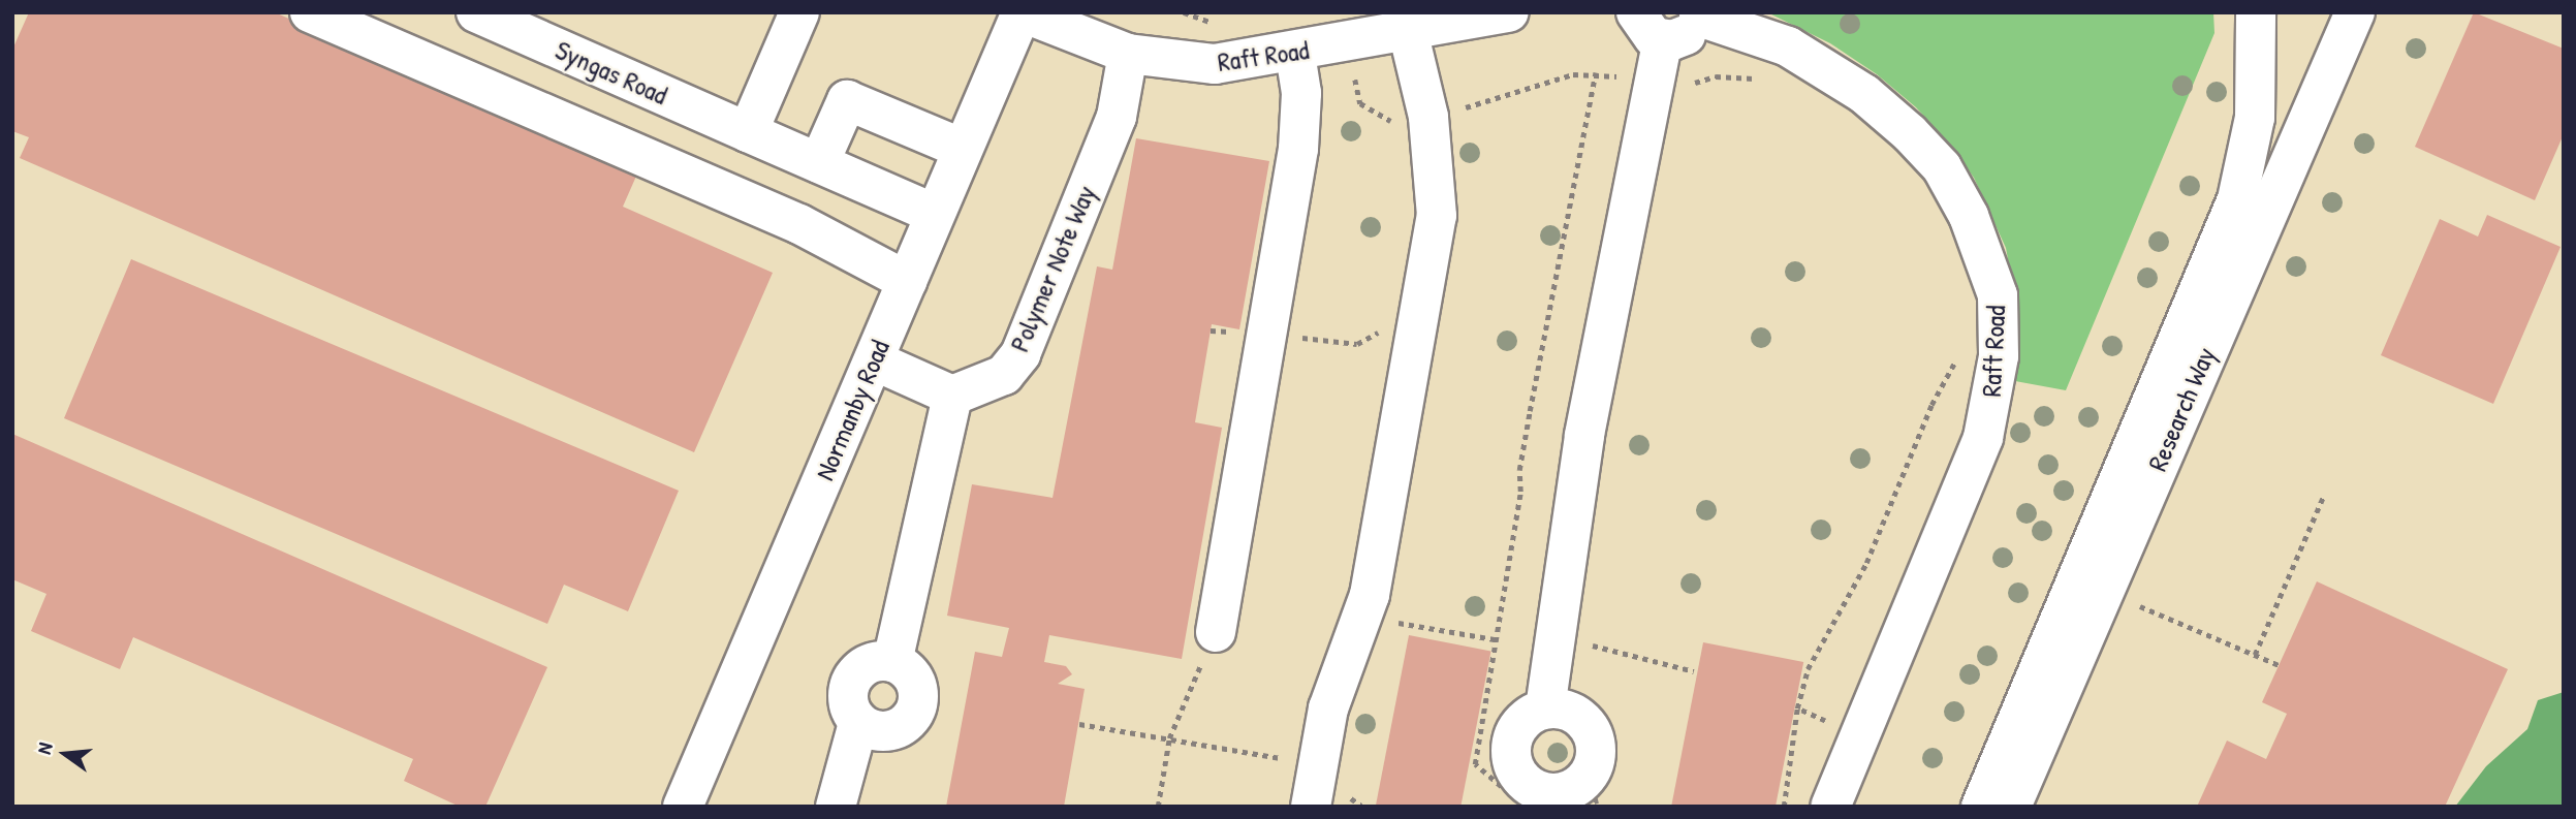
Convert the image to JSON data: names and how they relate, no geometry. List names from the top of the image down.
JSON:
{
  "streets": {
    "street": [
      "Raft Road",
      "Syngas Road",
      "Polymer Note Way",
      "Research Way",
      "Normanby Road"
    ]
  },
  "crossings": [
    ["Raft Road", "Polymer Note Way"],
    ["Raft Road", "Normanby Road"],
    ["Syngas Road", "Normanby Road"]
  ],
  "north": "left"
}
